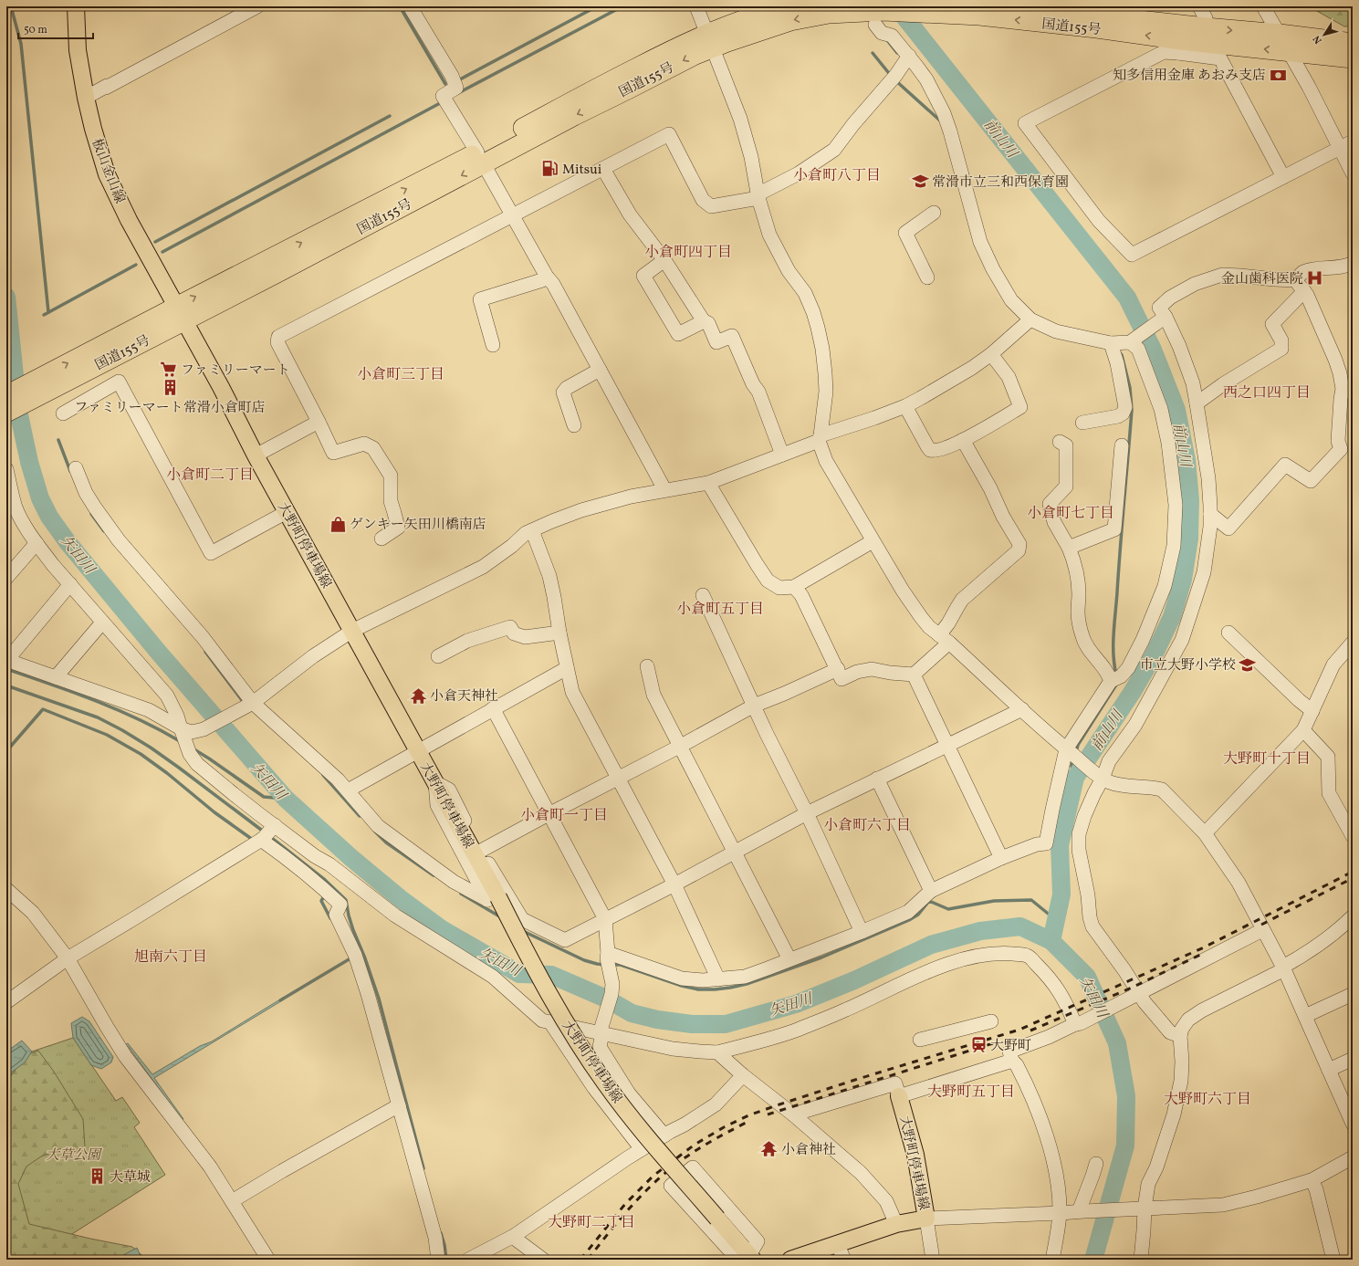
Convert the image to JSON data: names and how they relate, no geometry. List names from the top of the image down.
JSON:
{
  "streets": {
    "highway": ["国道155号"],
    "main road": ["板山金山線", "大野町停車場線"]
  },
  "crossings": [
    ["国道155号", "板山金山線"],
    ["国道155号", "大野町停車場線"],
    ["板山金山線", "大野町停車場線"]
  ],
  "districts": [
    "小倉町八丁目",
    "小倉町四丁目",
    "小倉町三丁目",
    "西之口四丁目",
    "小倉町二丁目",
    "小倉町七丁目",
    "小倉町五丁目",
    "大野町十丁目",
    "小倉町一丁目",
    "小倉町六丁目",
    "旭南六丁目",
    "大野町五丁目",
    "大野町六丁目",
    "大野町二丁目"
  ],
  "water": ["前山川", "矢田川"],
  "parks": ["大草公園"],
  "places": {
    "bank": ["知多信用金庫 あおみ支店"],
    "fuel station": ["Mitsui"],
    "school or university": ["常滑市立三和西保育園", "市立大野小学校"],
    "hospital": ["金山歯科医院"],
    "supermarket": ["ファミリーマート"],
    "building": ["ファミリーマート常滑小倉町店", "大草城"],
    "shop": ["ゲンキー矢田川橋南店"],
    "temple": ["小倉天神社", "小倉神社"],
    "station": ["大野町"]
  },
  "scale_bar": "50 m",
  "north": "bottom left"
}
